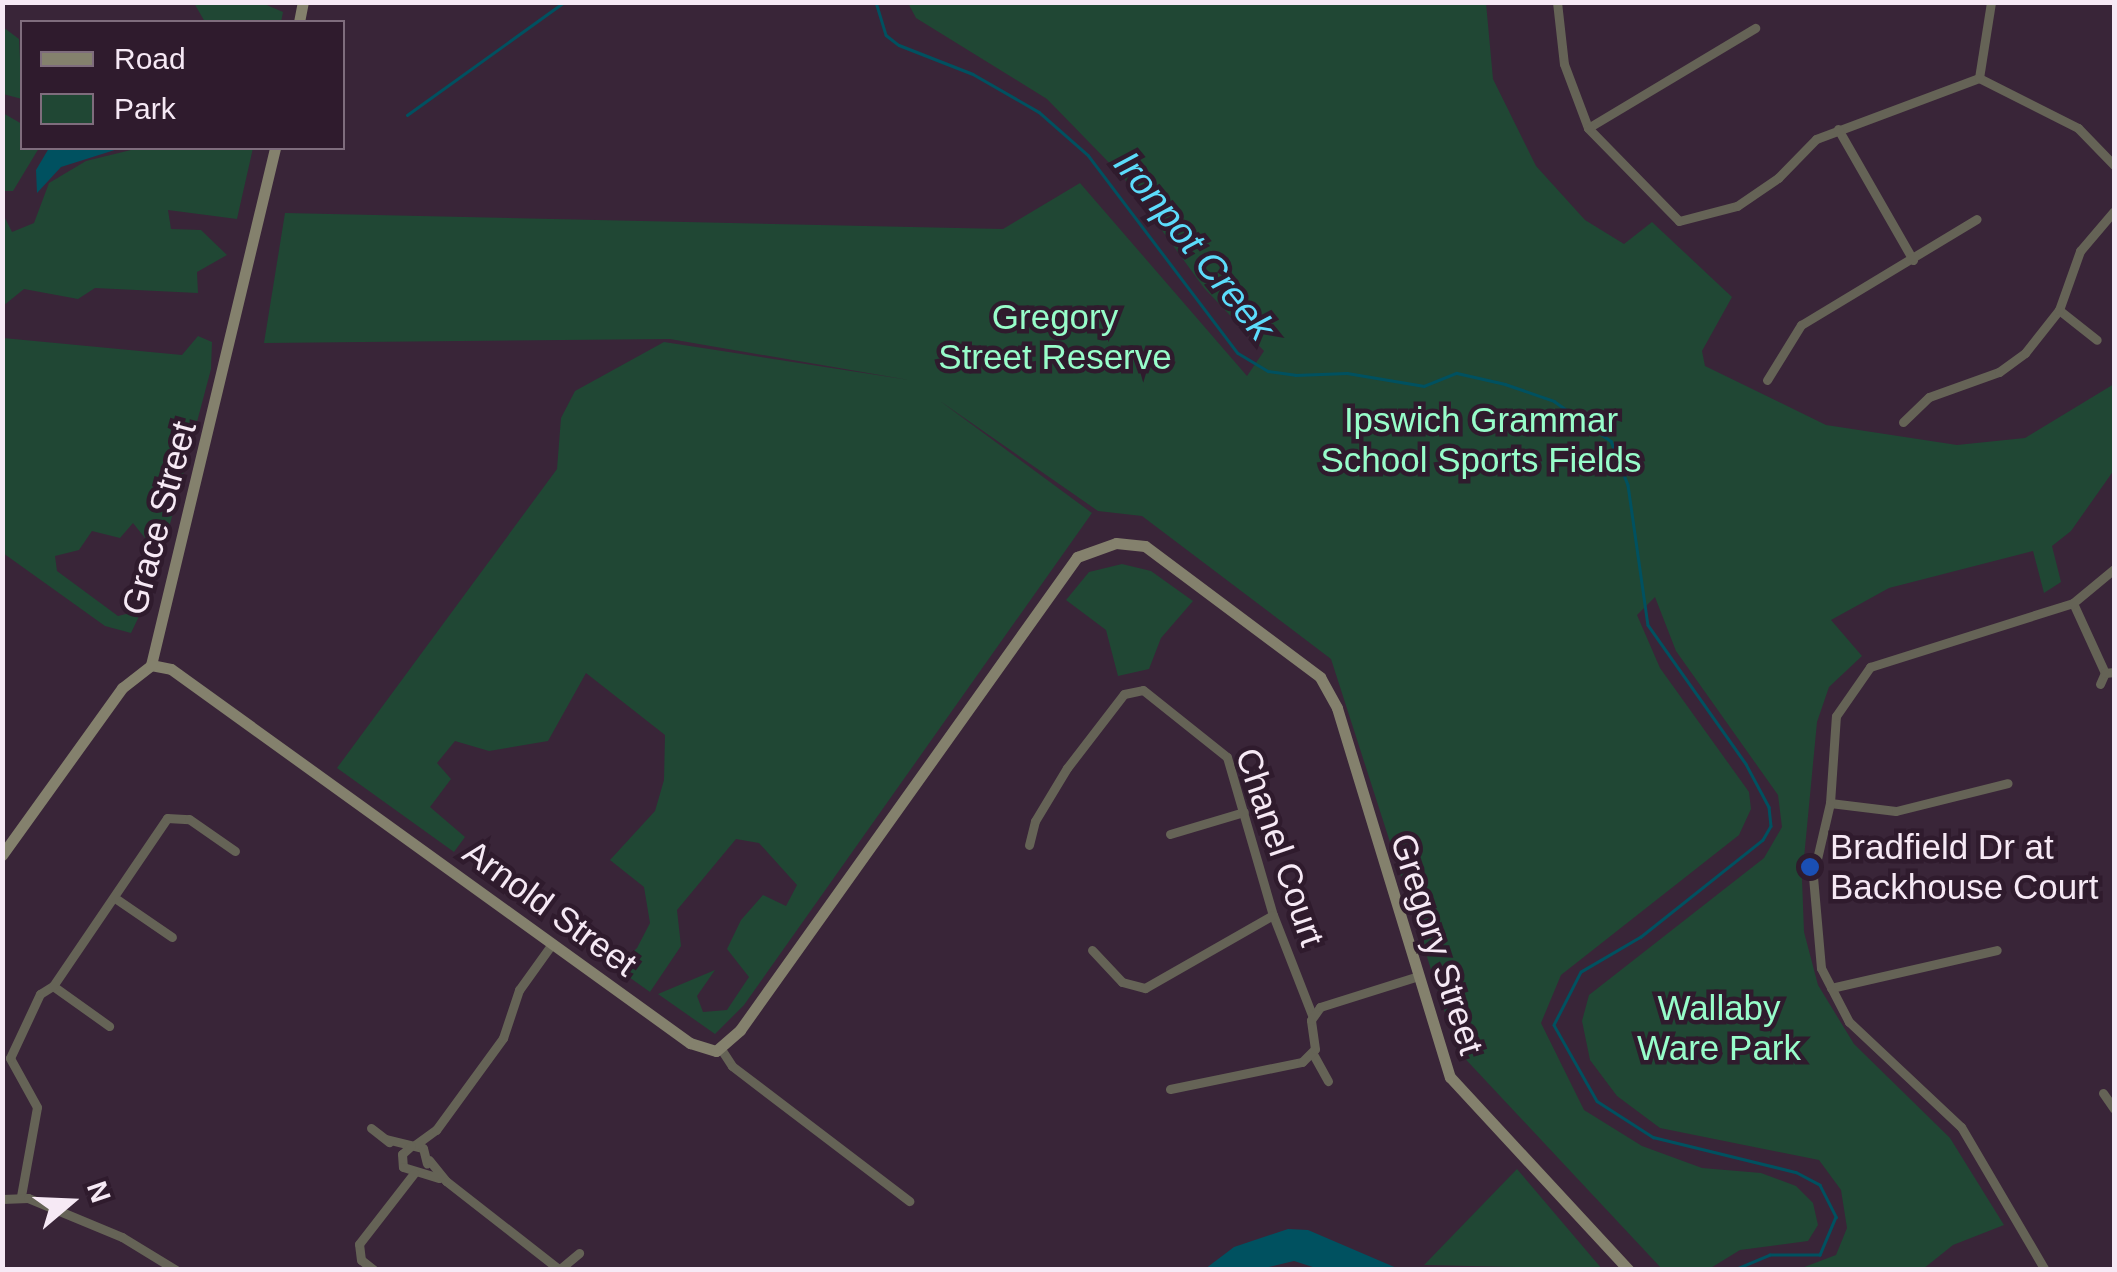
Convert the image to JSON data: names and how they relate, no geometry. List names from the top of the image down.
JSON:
{
  "streets": {
    "main road": ["Grace Street", "Arnold Street", "Gregory Street"],
    "street": ["Chanel Court"]
  },
  "crossings": [
    ["Grace Street", "Arnold Street"],
    ["Arnold Street", "Gregory Street"]
  ],
  "water": ["Ironpot Creek"],
  "parks": ["Gregory Street Reserve", "Ipswich Grammar School Sports Fields", "Wallaby Ware Park"],
  "places": ["Bradfield Dr at Backhouse Court"],
  "legend": ["Road", "Park"],
  "north": "right"
}
